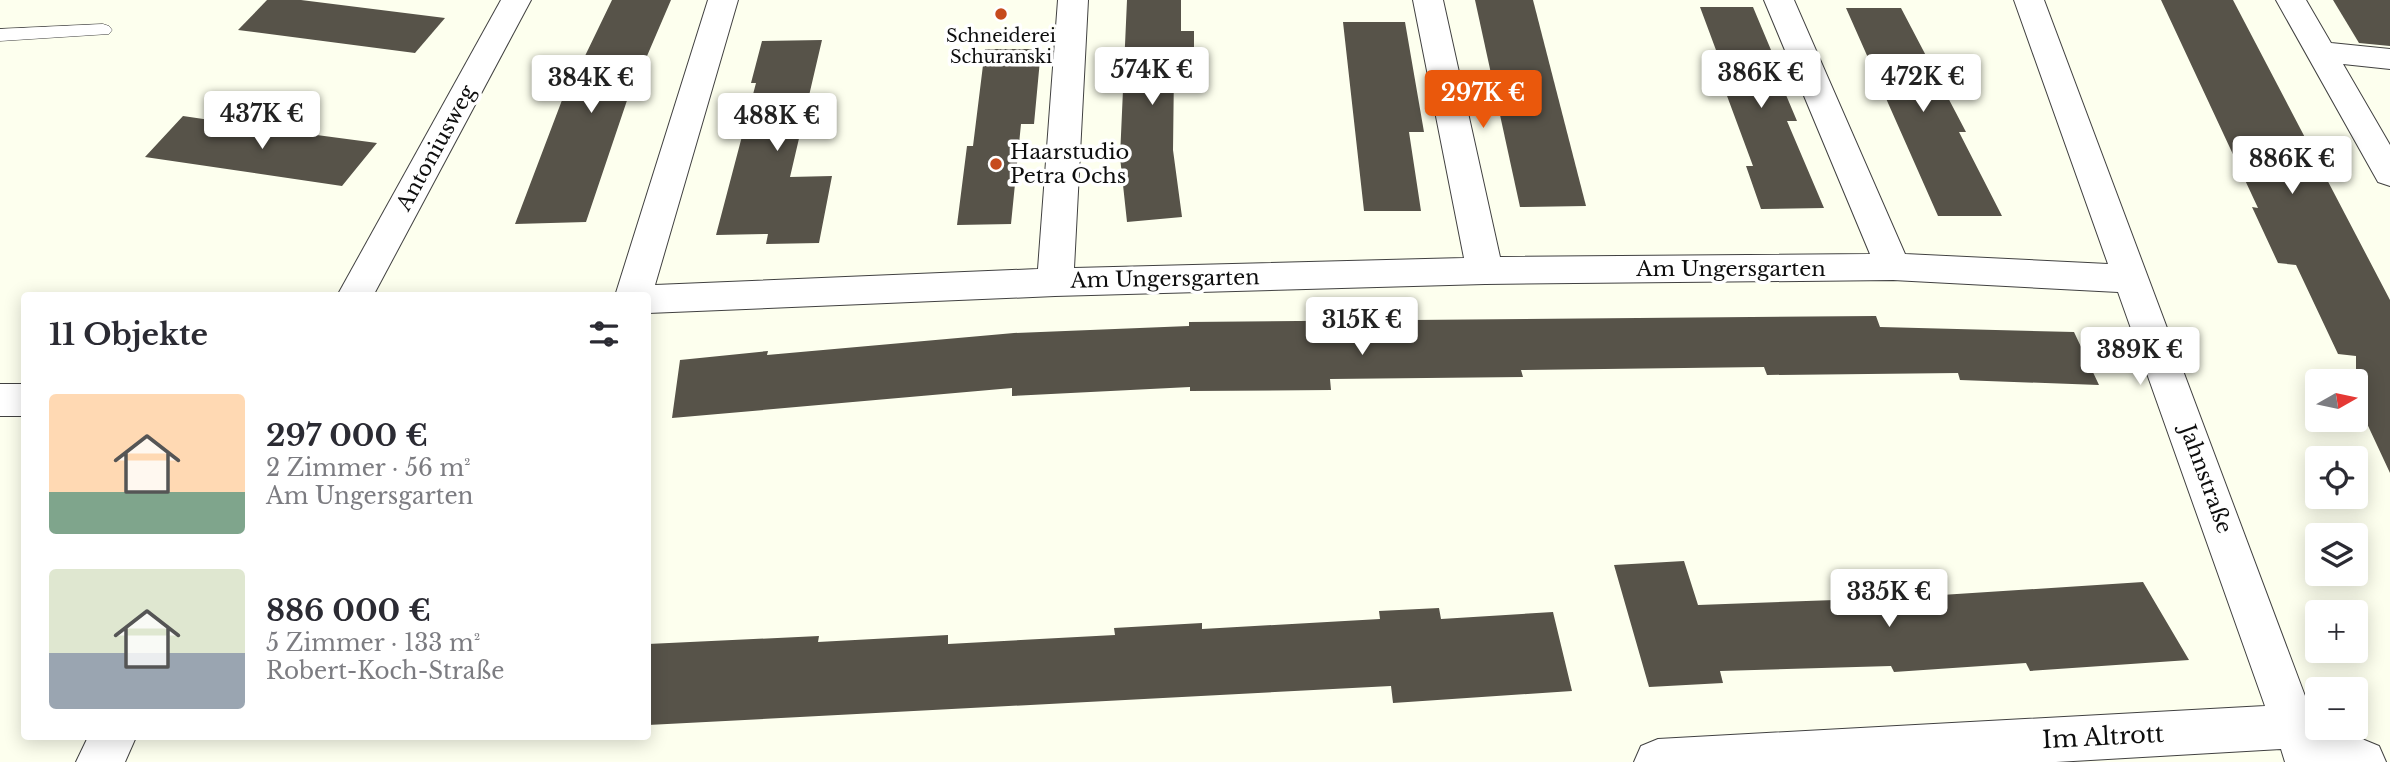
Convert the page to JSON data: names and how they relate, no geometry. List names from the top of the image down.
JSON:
{
  "streets": {
    "street": [
      "Antoniusweg",
      "Am Ungersgarten",
      "Jahnstraße",
      "Im Altrott"
    ]
  },
  "crossings": [
    ["Am Ungersgarten", "Jahnstraße"],
    ["Jahnstraße", "Im Altrott"]
  ],
  "places": ["Schneiderei Schuranski", "Haarstudio Petra Ochs"],
  "north": "right",
  "page": {
    "price": [
      "574K €",
      "386K €",
      "472K €",
      "384K €",
      "297K €",
      "437K €",
      "488K €",
      "886K €",
      "315K €",
      "389K €",
      "335K €"
    ],
    "heading": "11 Objekte",
    "map_buttons": ["+", "−"],
    "list": [
      {
        "name": "297 000 €",
        "note": "2 Zimmer · 56 m² · Am Ungersgarten"
      },
      {
        "name": "886 000 €",
        "note": "5 Zimmer · 133 m² · Robert-Koch-Straße"
      }
    ]
  }
}
